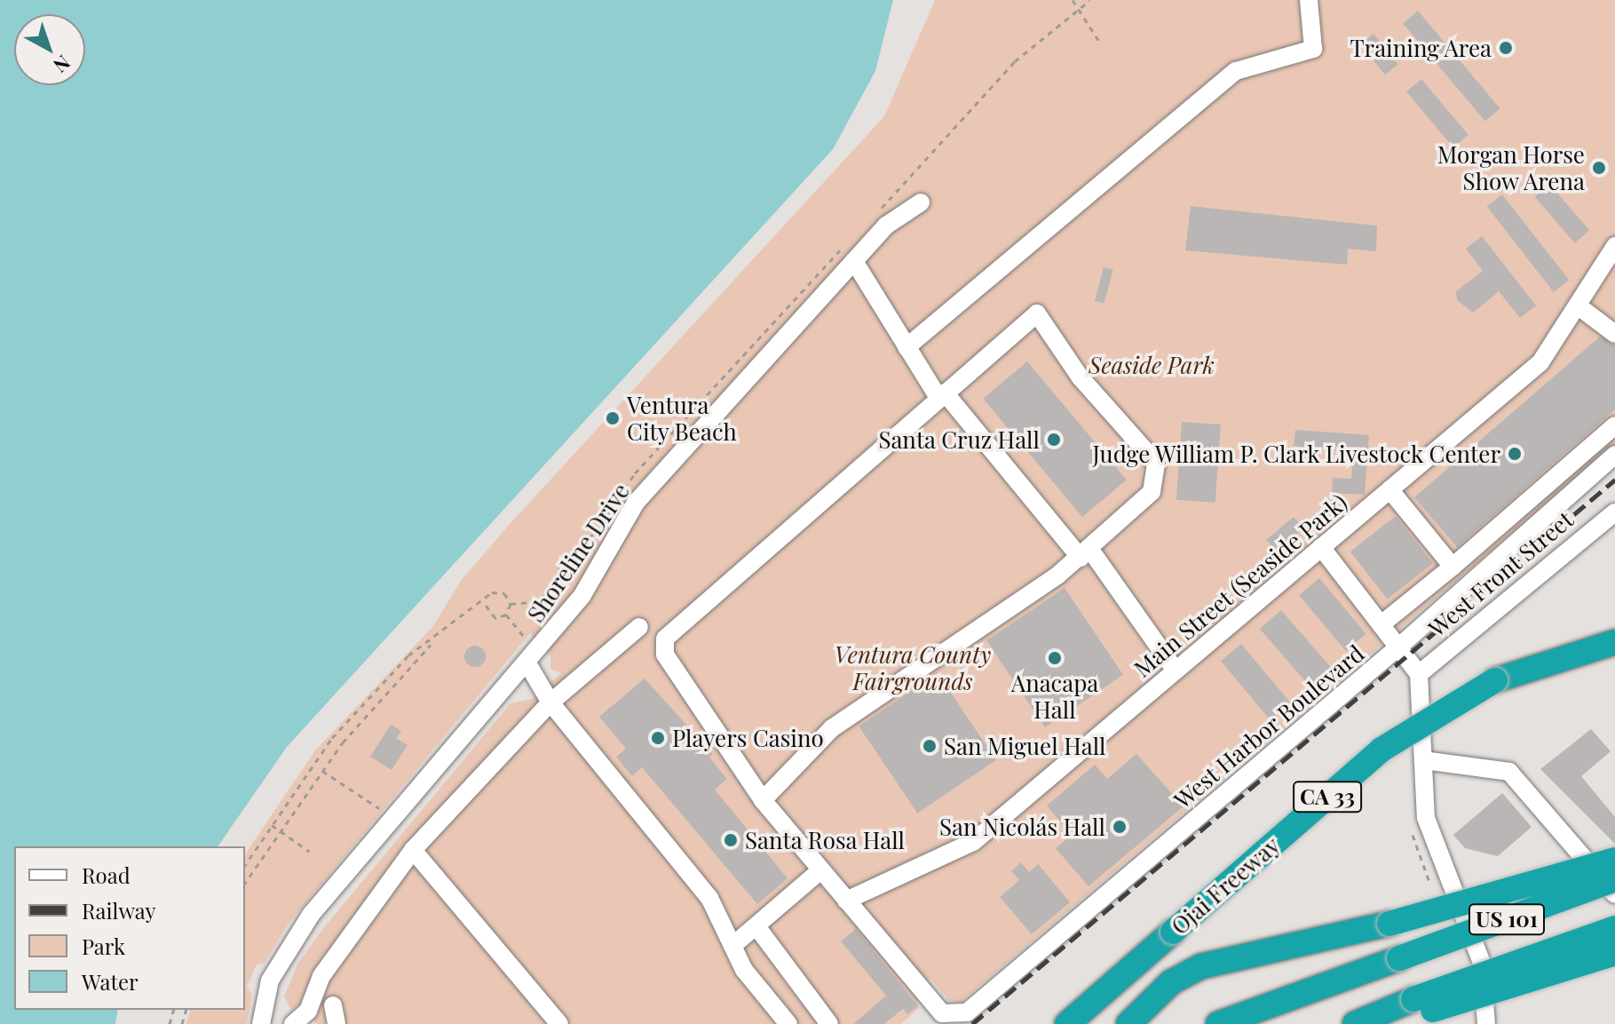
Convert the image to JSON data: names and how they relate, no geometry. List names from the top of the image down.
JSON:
{
  "streets": {
    "highway": ["CA 33", "Ojai Freeway", "US 101"],
    "street": [
      "Shoreline Drive",
      "West Front Street",
      "Main Street (Seaside Park)",
      "West Harbor Boulevard"
    ]
  },
  "parks": ["Seaside Park", "Ventura County Fairgrounds"],
  "places": [
    "Training Area",
    "Morgan Horse Show Arena",
    "Ventura City Beach",
    "Santa Cruz Hall",
    "Judge William P. Clark Livestock Center",
    "Anacapa Hall",
    "Players Casino",
    "San Miguel Hall",
    "San Nicolás Hall",
    "Santa Rosa Hall"
  ],
  "legend": [
    "Road",
    "Railway",
    "Park",
    "Water"
  ],
  "north": "bottom right"
}
